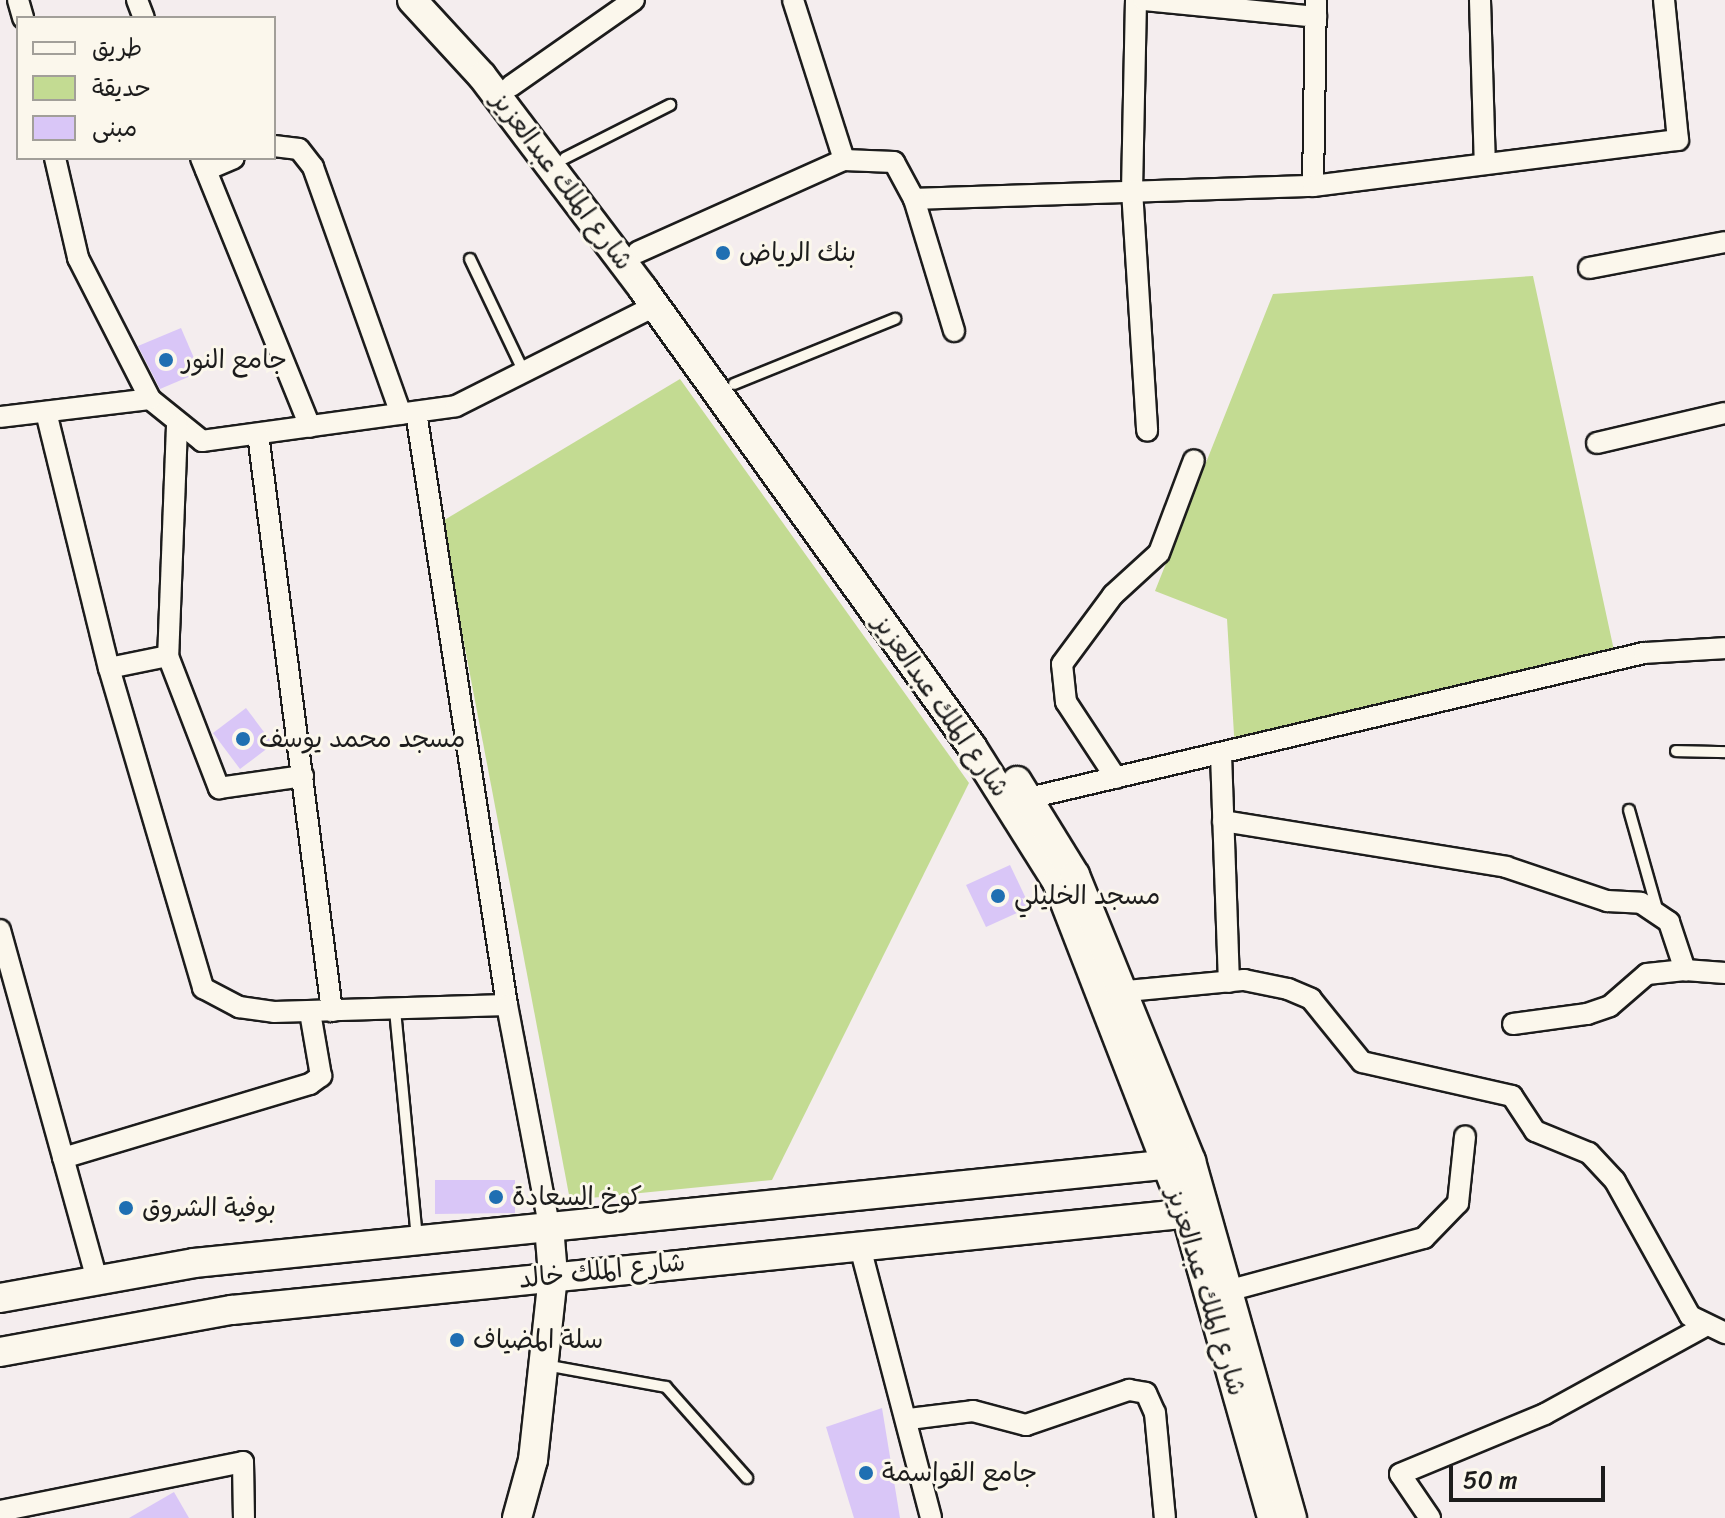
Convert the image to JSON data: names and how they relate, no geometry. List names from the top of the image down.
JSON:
{
  "streets": {
    "street": ["شارع الملك عبدالعزيز", "شارع الملك خالد"]
  },
  "crossings": [
    ["شارع الملك عبدالعزيز", "شارع الملك خالد"]
  ],
  "places": [
    "بنك الرياض",
    "جامع النور",
    "مسجد محمد يوسف",
    "مسجد الخليلي",
    "كوخ السعادة",
    "بوفية الشروق",
    "سلة المضياف",
    "جامع القواسمة"
  ],
  "legend": ["طريق", "حديقة", "مبنى"],
  "scale_bar": "50 m"
}
